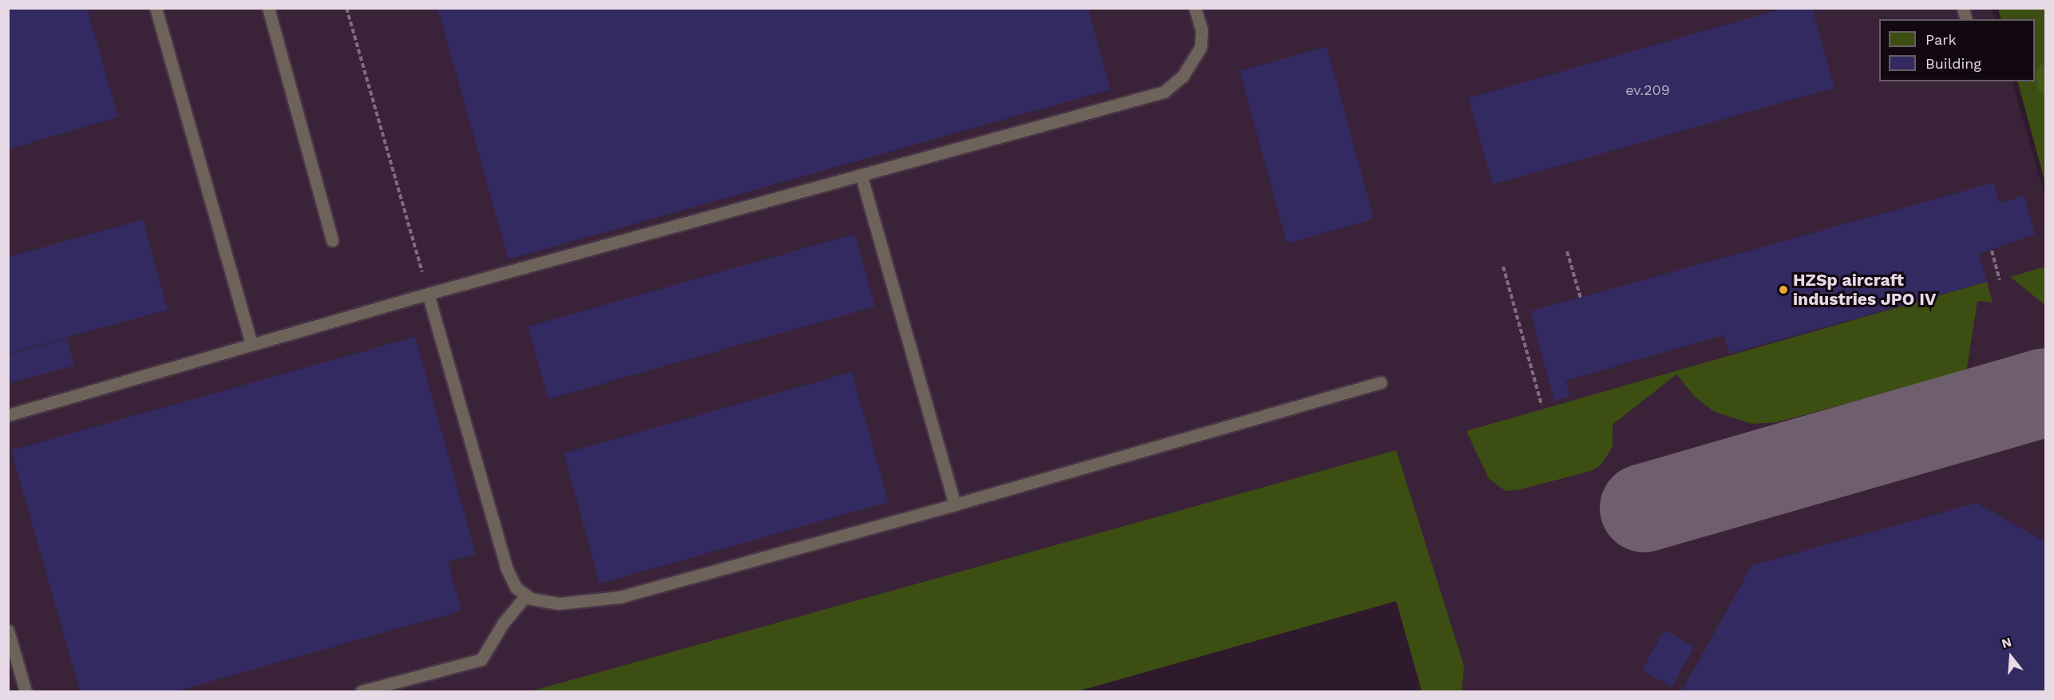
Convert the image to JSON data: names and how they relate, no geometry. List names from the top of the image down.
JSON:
{
  "places": ["HZSp aircraft industries JPO IV"],
  "house_numbers": ["ev.209"],
  "legend": ["Park", "Building"],
  "north": "top"
}
